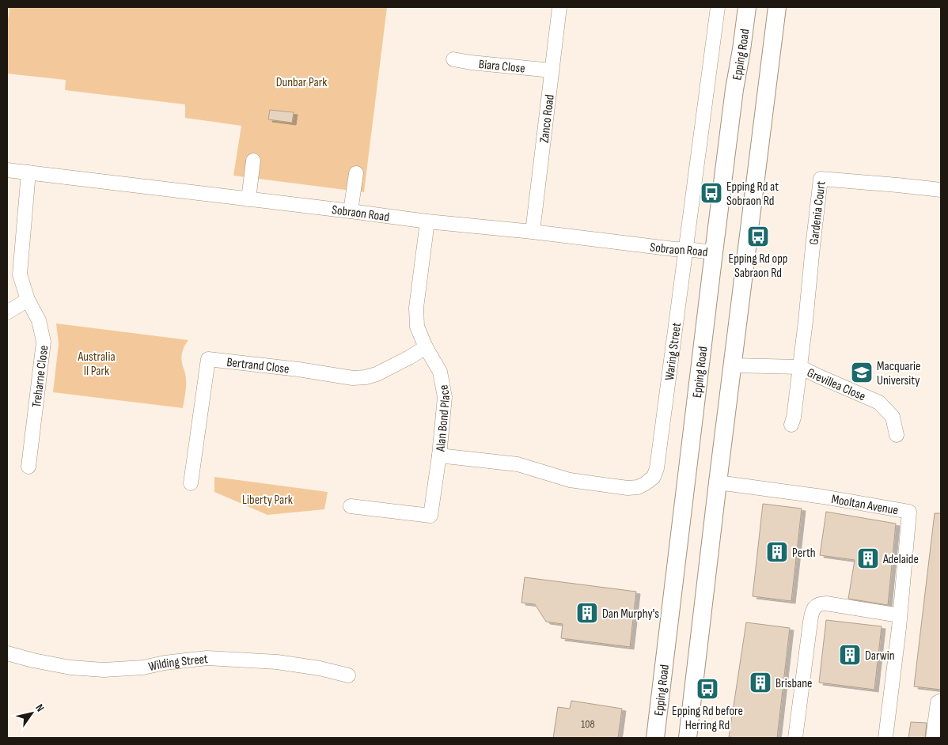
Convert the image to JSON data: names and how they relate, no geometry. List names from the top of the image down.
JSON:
{
  "streets": {
    "main road": ["Epping Road"],
    "street": [
      "Biara Close",
      "Zanco Road",
      "Sobraon Road",
      "Gardenia Court",
      "Waring Street",
      "Bertrand Close",
      "Treharne Close",
      "Grevillea Close",
      "Alan Bond Place",
      "Mooltan Avenue",
      "Wilding Street"
    ]
  },
  "crossings": [
    ["Epping Road", "Sobraon Road"],
    ["Biara Close", "Zanco Road"],
    ["Zanco Road", "Sobraon Road"],
    ["Sobraon Road", "Waring Street"],
    ["Sobraon Road", "Treharne Close"],
    ["Sobraon Road", "Alan Bond Place"],
    ["Gardenia Court", "Grevillea Close"],
    ["Waring Street", "Alan Bond Place"],
    ["Bertrand Close", "Alan Bond Place"]
  ],
  "parks": ["Dunbar Park", "Australia II Park", "Liberty Park"],
  "places": {
    "bus stop": ["Epping Rd at Sobraon Rd", "Epping Rd opp Sabraon Rd", "Epping Rd before Herring Rd"],
    "school or university": ["Macquarie University"],
    "building": [
      "Perth",
      "Adelaide",
      "Dan Murphy's",
      "Darwin",
      "Brisbane"
    ]
  },
  "house_numbers": ["108"],
  "north": "top right"
}
